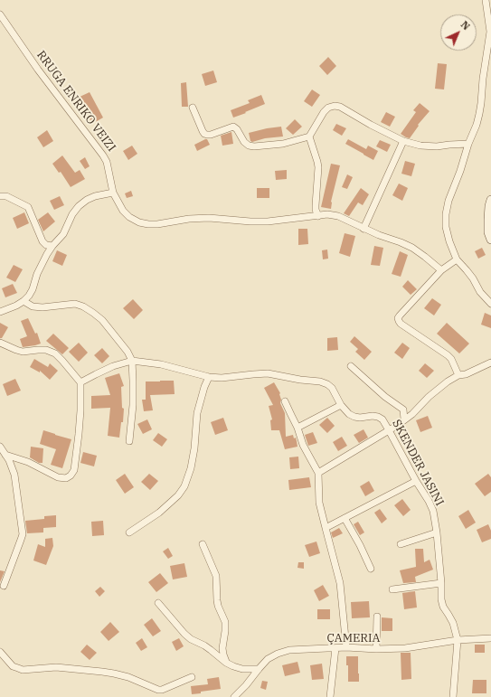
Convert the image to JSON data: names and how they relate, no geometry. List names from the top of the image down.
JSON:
{
  "streets": {
    "street": ["RRUGA ENRIKO VEIZI", "SKENDER JASINI", "ÇAMERIA"]
  },
  "crossings": [
    ["SKENDER JASINI", "ÇAMERIA"]
  ],
  "north": "top right"
}
